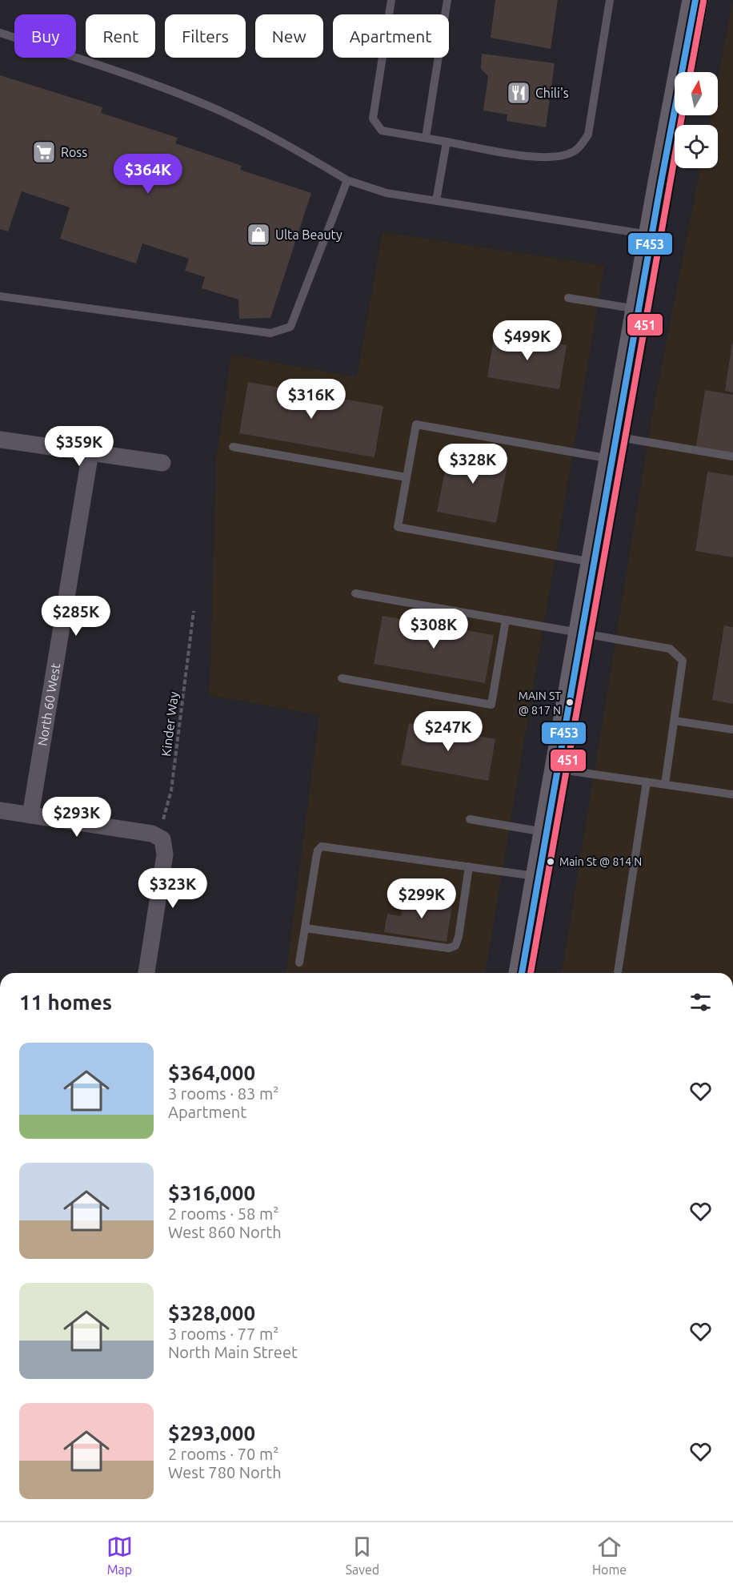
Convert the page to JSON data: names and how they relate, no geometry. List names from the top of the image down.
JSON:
{
  "streets": {
    "street": ["North 60 West"],
    "path": ["Kinder Way"]
  },
  "places": {
    "restaurant": ["Chili's"],
    "supermarket": ["Ross"],
    "shop": ["Ulta Beauty"],
    "other": ["MAIN ST @ 817 N", "Main St @ 814 N"]
  },
  "lines": ["transit line F453", "transit line 451"],
  "north": "top",
  "page": {
    "chip": [
      "Buy",
      "Rent",
      "Filters",
      "New",
      "Apartment"
    ],
    "price": [
      "$364K",
      "$499K",
      "$316K",
      "$359K",
      "$328K",
      "$285K",
      "$308K",
      "$247K",
      "$293K",
      "$323K",
      "$299K"
    ],
    "heading": "11 homes",
    "list": [
      {
        "name": "$364,000",
        "note": "3 rooms · 83 m² · Apartment"
      },
      {
        "name": "$316,000",
        "note": "2 rooms · 58 m² · West 860 North"
      },
      {
        "name": "$328,000",
        "note": "3 rooms · 77 m² · North Main Street"
      },
      {
        "name": "$293,000",
        "note": "2 rooms · 70 m² · West 780 North"
      }
    ],
    "tabs": ["Map", "Saved", "Home"]
  }
}
